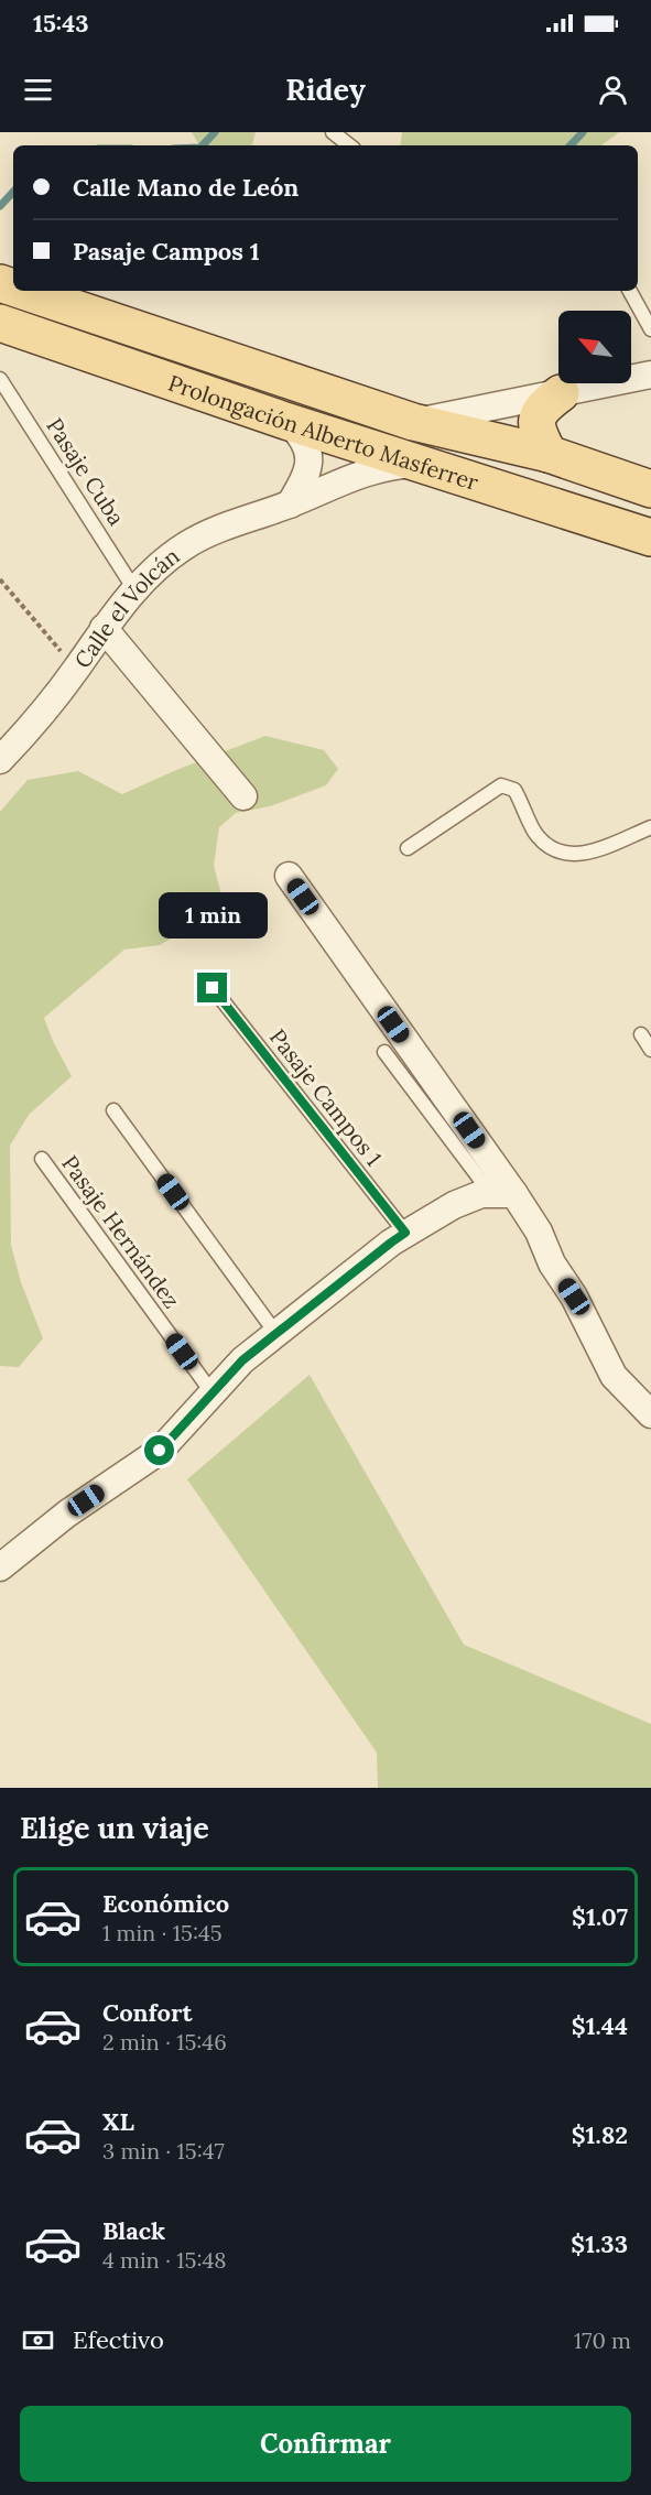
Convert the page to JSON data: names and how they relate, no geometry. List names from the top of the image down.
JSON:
{
  "streets": {
    "main road": ["Prolongación Alberto Masferrer"],
    "street": ["Calle el Volcán"],
    "lane": ["Pasaje Cuba", "Pasaje Campos 1", "Pasaje Hernández"]
  },
  "crossings": [
    ["Prolongación Alberto Masferrer", "Calle el Volcán"],
    ["Pasaje Cuba", "Calle el Volcán"]
  ],
  "north": "top left",
  "page": {
    "status": "15:43",
    "header": "Ridey",
    "banner": ["Calle Mano de León", "Pasaje Campos 1"],
    "bubble": "1 min",
    "heading": "Elige un viaje",
    "list": [
      {
        "name": "Económico",
        "note": "1 min · 15:45",
        "value": "$1.07"
      },
      {
        "name": "Confort",
        "note": "2 min · 15:46",
        "value": "$1.44"
      },
      {
        "name": "XL",
        "note": "3 min · 15:47",
        "value": "$1.82"
      },
      {
        "name": "Black",
        "note": "4 min · 15:48",
        "value": "$1.33"
      }
    ],
    "pay": ["Efectivo", "170 m"],
    "buttons": "Confirmar"
  }
}
